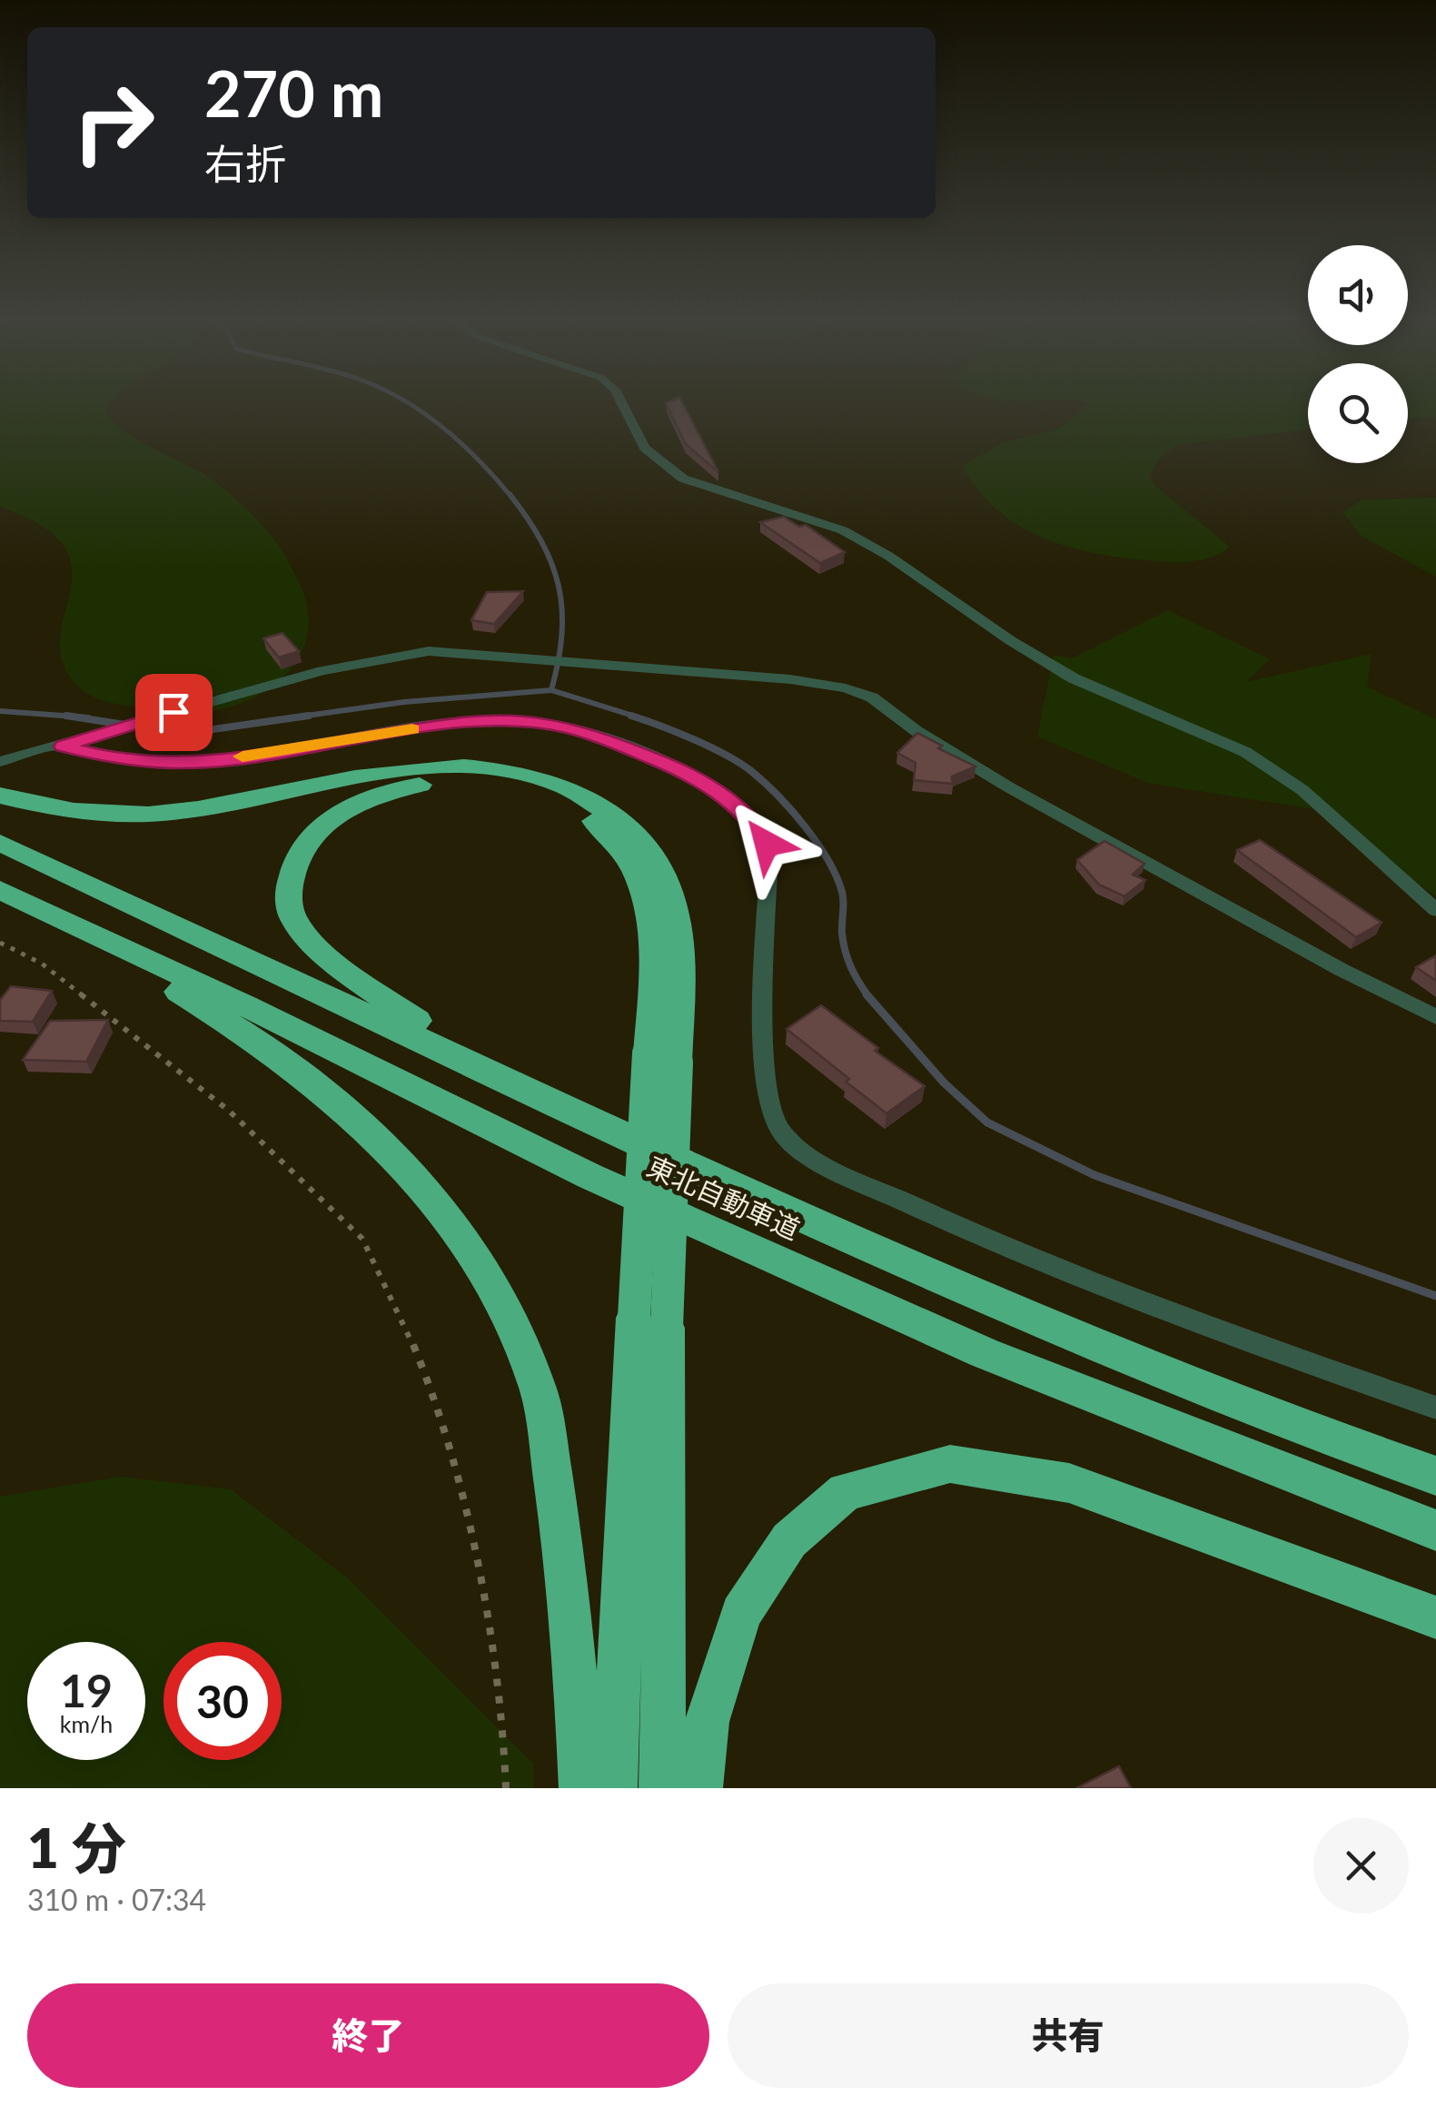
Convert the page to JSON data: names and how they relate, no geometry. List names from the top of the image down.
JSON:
{
  "streets": {
    "highway": ["東北自動車道"]
  },
  "page": {
    "turn": ["270 m", "右折"],
    "speed": "19 km/h",
    "limit": "30",
    "heading": ["1 分", "310 m · 07:34"],
    "buttons": ["終了", "共有"]
  }
}
